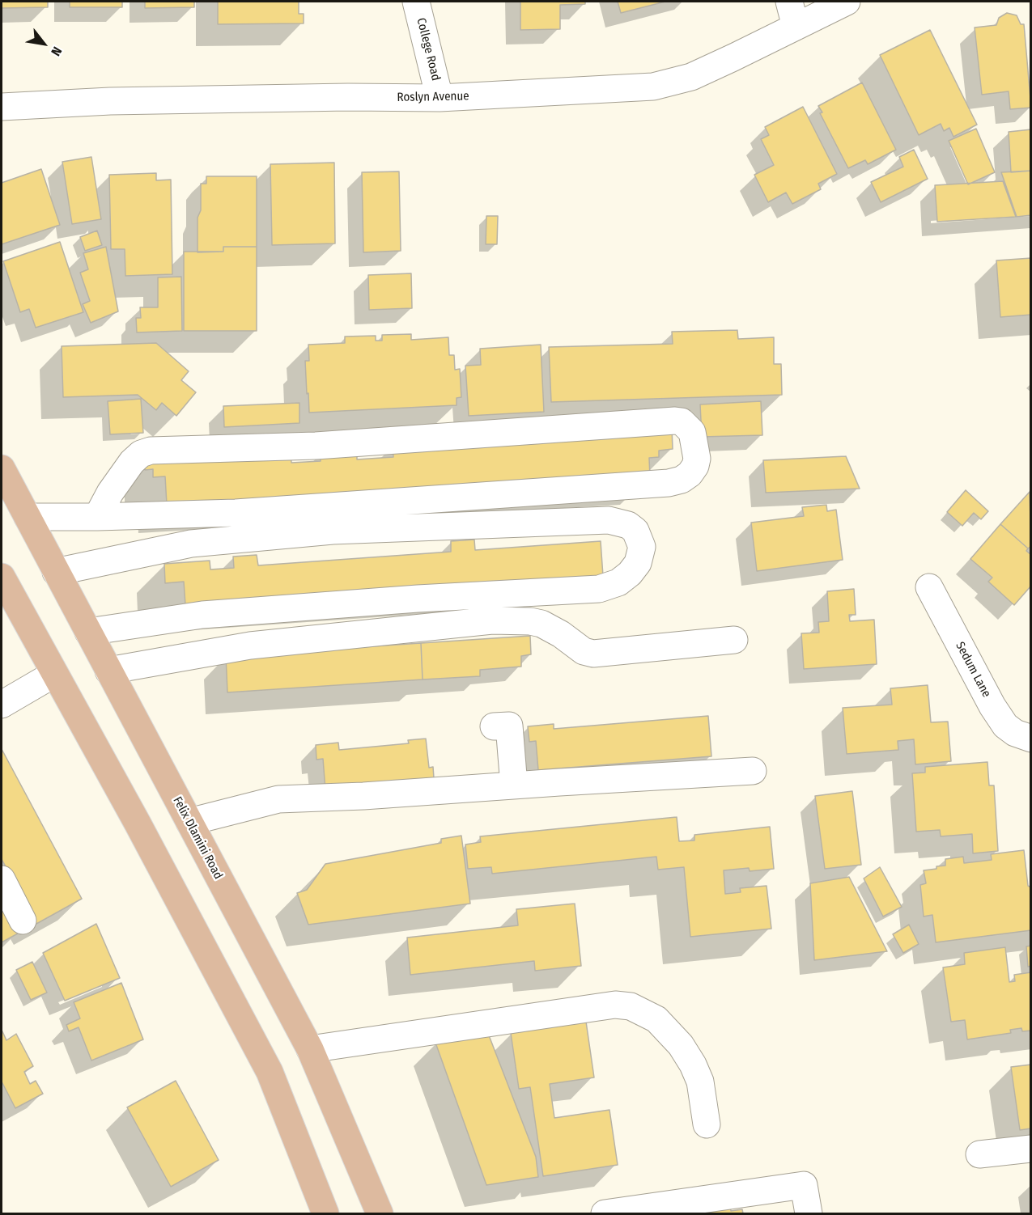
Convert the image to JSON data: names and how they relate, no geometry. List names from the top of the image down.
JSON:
{
  "streets": {
    "main road": ["Felix Dlamini Road"],
    "street": ["College Road", "Roslyn Avenue", "Sedum Lane"]
  },
  "crossings": [
    ["College Road", "Roslyn Avenue"]
  ],
  "north": "bottom right"
}
